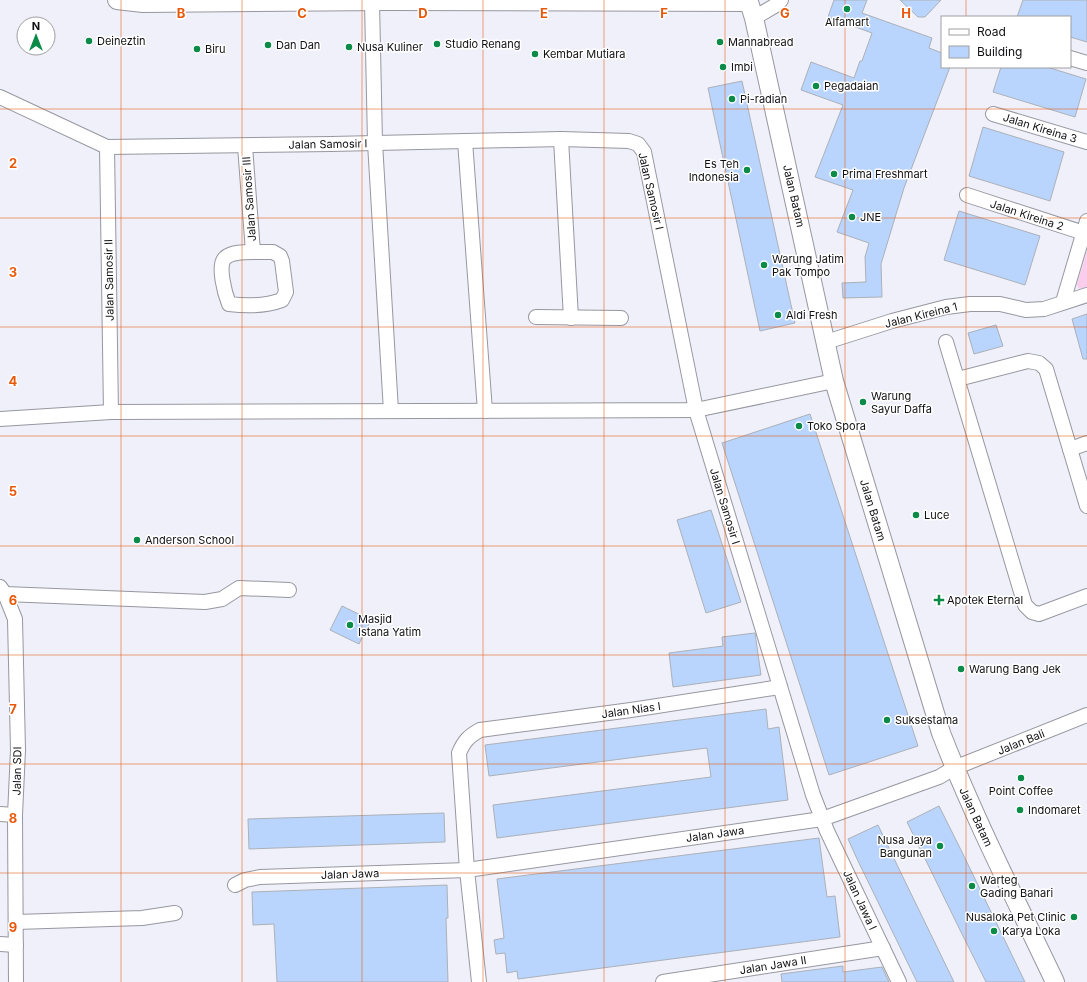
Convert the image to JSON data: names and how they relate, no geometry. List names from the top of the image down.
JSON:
{
  "streets": {
    "street": [
      "Jalan Kireina 3",
      "Jalan Samosir I",
      "Jalan Batam",
      "Jalan Samosir III",
      "Jalan Kireina 2",
      "Jalan Samosir II",
      "Jalan Kireina 1",
      "Jalan Nias I",
      "Jalan Bali",
      "Jalan SDI",
      "Jalan Jawa",
      "Jalan Jawa I",
      "Jalan Jawa II"
    ]
  },
  "crossings": [
    ["Jalan Samosir I", "Jalan Samosir III"],
    ["Jalan Samosir I", "Jalan Samosir II"],
    ["Jalan Samosir I", "Jalan Nias I"],
    ["Jalan Samosir I", "Jalan Jawa"],
    ["Jalan Samosir I", "Jalan Jawa I"],
    ["Jalan Batam", "Jalan Kireina 1"],
    ["Jalan Batam", "Jalan Bali"],
    ["Jalan Batam", "Jalan Jawa"],
    ["Jalan Nias I", "Jalan Jawa"],
    ["Jalan Bali", "Jalan Jawa"],
    ["Jalan Jawa", "Jalan Jawa I"],
    ["Jalan Jawa I", "Jalan Jawa II"]
  ],
  "places": {
    "other": [
      "Alfamart",
      "Deineztin",
      "Mannabread",
      "Studio Renang",
      "Dan Dan",
      "Nusa Kuliner",
      "Biru",
      "Kembar Mutiara",
      "Imbi",
      "Pegadaian",
      "Pi-radian",
      "Es Teh Indonesia",
      "Prima Freshmart",
      "JNE",
      "Warung Jatim Pak Tompo",
      "Aldi Fresh",
      "Warung Sayur Daffa",
      "Toko Spora",
      "Luce",
      "Anderson School",
      "Masjid Istana Yatim",
      "Warung Bang Jek",
      "Suksestama",
      "Point Coffee",
      "Indomaret",
      "Nusa Jaya Bangunan",
      "Warteg Gading Bahari",
      "Nusaloka Pet Clinic",
      "Karya Loka"
    ],
    "health": ["Apotek Eternal"]
  },
  "legend": ["Road", "Building"],
  "north": "top",
  "grid": {
    "columns": [
      "B",
      "C",
      "D",
      "E",
      "F",
      "G",
      "H"
    ],
    "rows": [
      "2",
      "3",
      "4",
      "5",
      "6",
      "7",
      "8",
      "9"
    ]
  }
}
